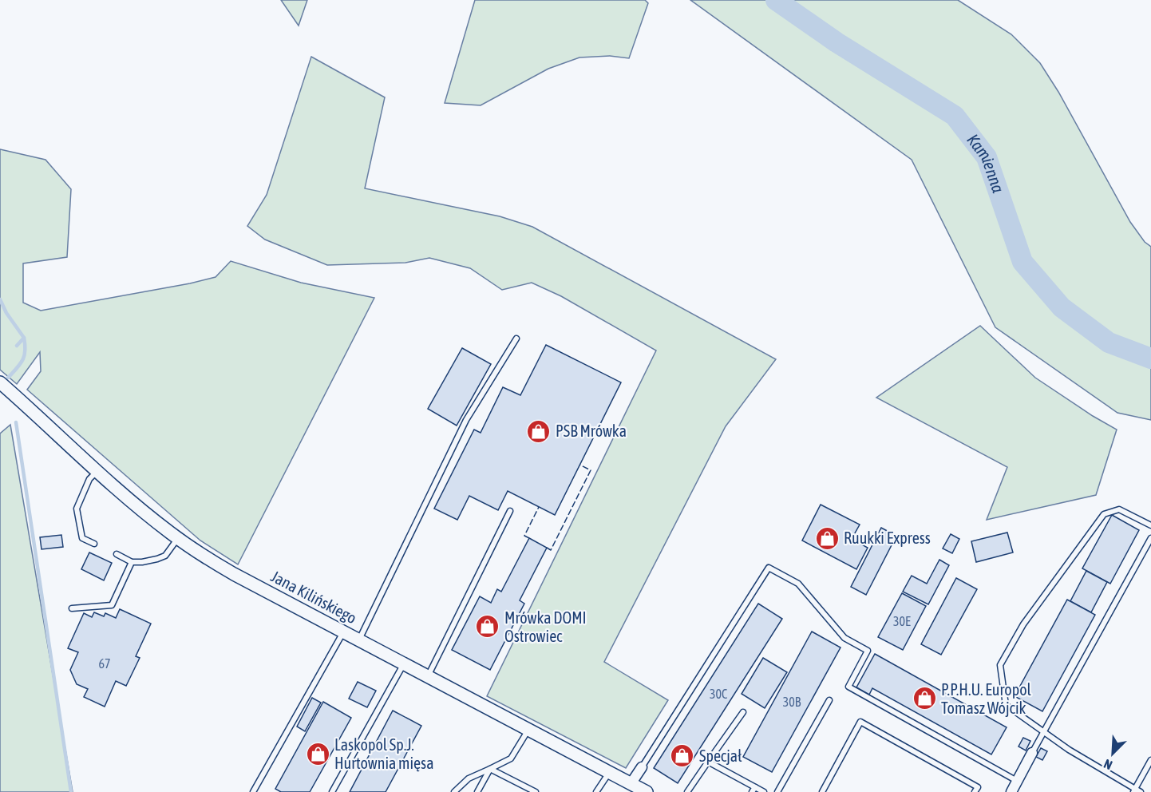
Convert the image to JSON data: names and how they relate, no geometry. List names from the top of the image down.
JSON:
{
  "streets": {
    "street": ["Jana Kilińskiego"]
  },
  "water": ["Kamienna"],
  "places": {
    "shop": [
      "PSB Mrówka",
      "Ruukki Express",
      "Mrówka DOMI Ostrowiec",
      "P.P.H.U. Europol Tomasz Wójcik",
      "Laskopol Sp.J. Hurtownia mięsa",
      "Specjał"
    ]
  },
  "house_numbers": [
    "30E",
    "67",
    "30C",
    "30B"
  ],
  "north": "bottom left"
}
